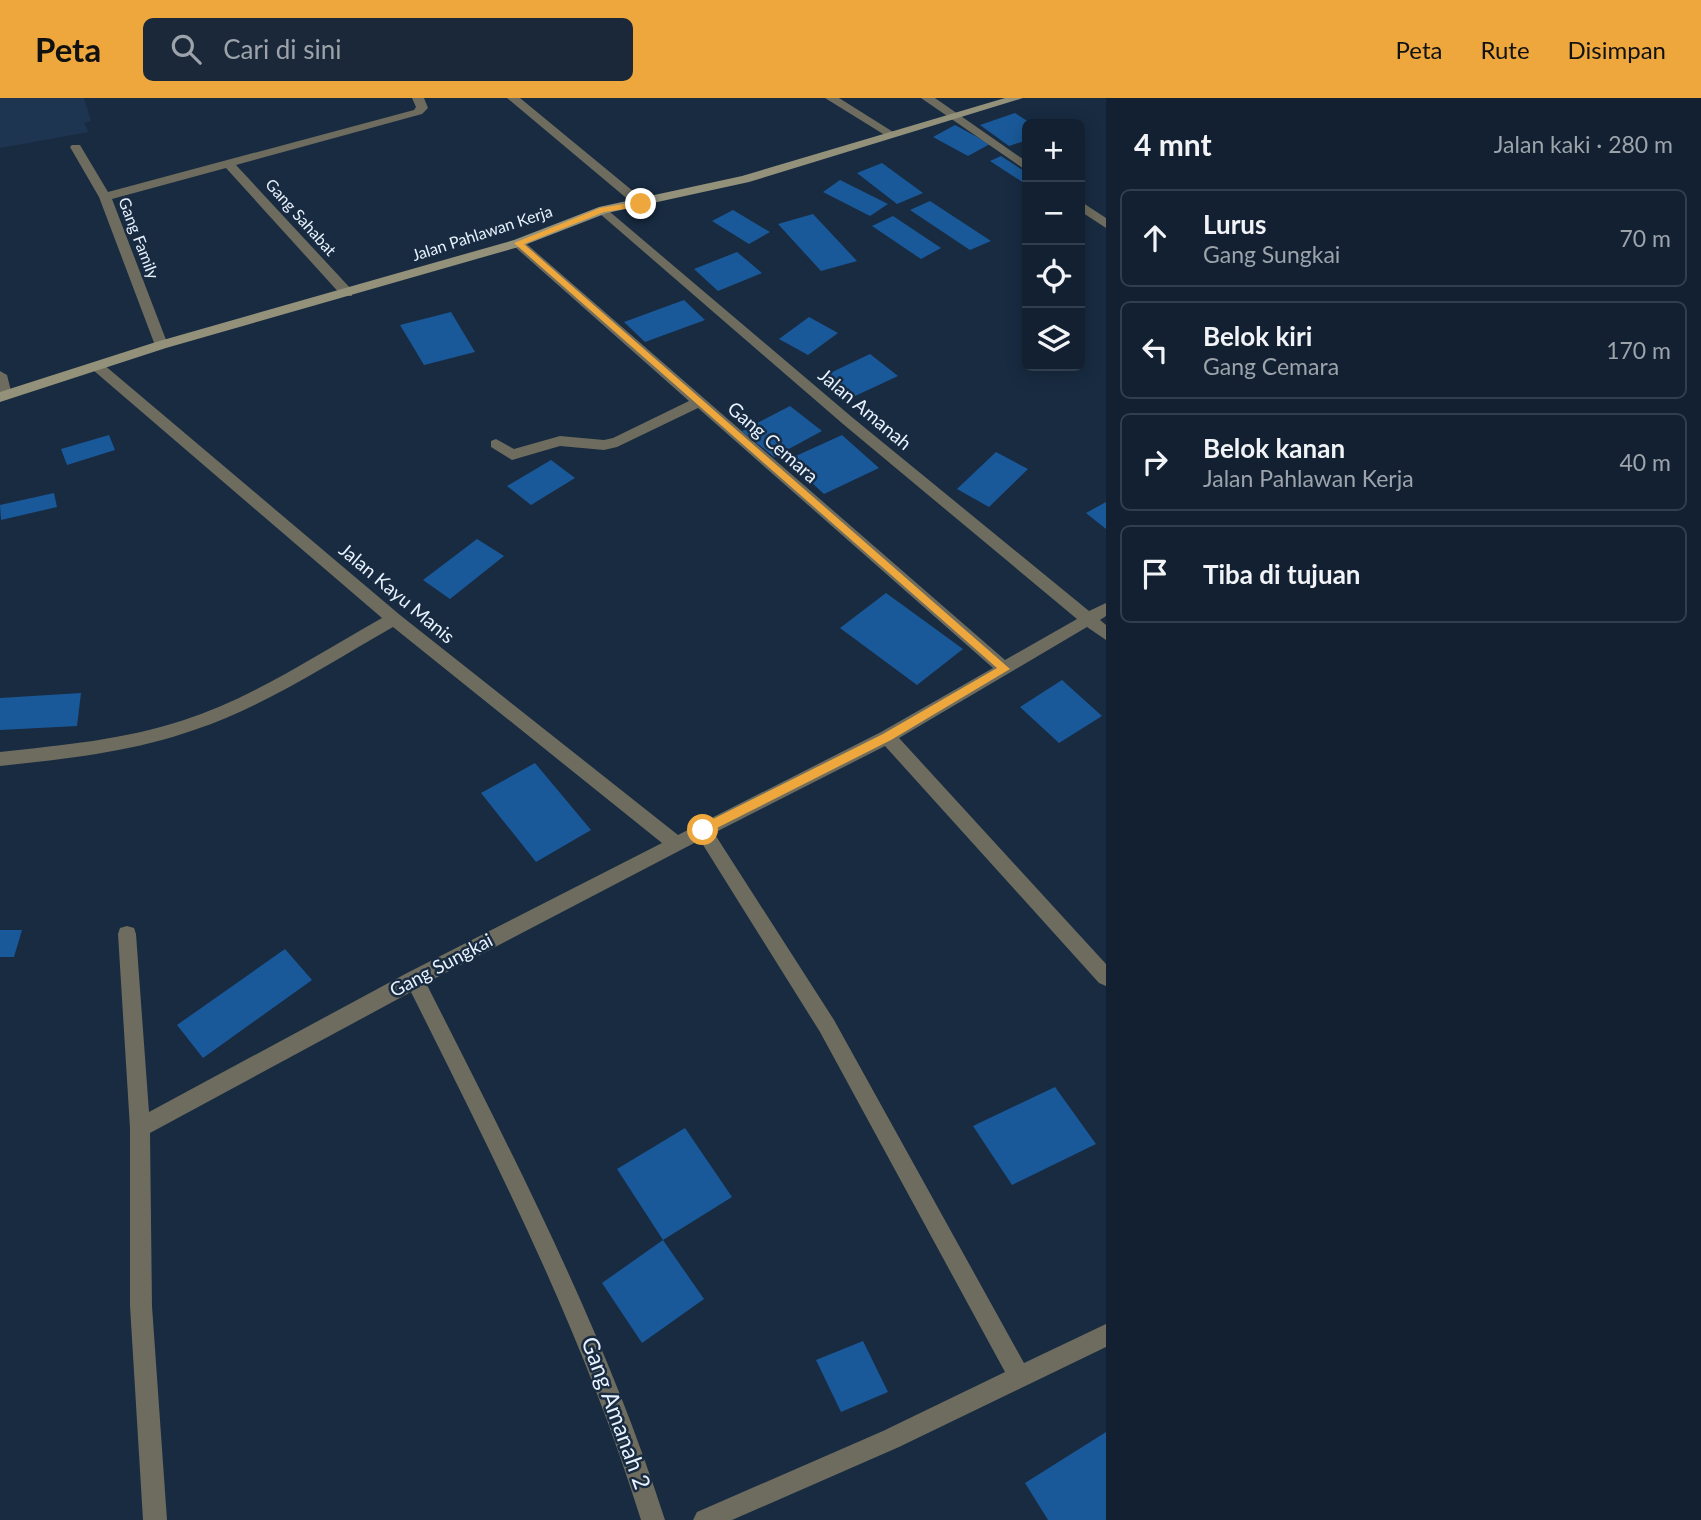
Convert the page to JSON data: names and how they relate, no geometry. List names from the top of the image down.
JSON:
{
  "streets": {
    "street": [
      "Gang Sahabat",
      "Jalan Pahlawan Kerja",
      "Gang Family",
      "Jalan Amanah",
      "Gang Cemara",
      "Jalan Kayu Manis",
      "Gang Sungkai",
      "Gang Amanah 2"
    ]
  },
  "crossings": [
    ["Gang Sahabat", "Jalan Pahlawan Kerja"],
    ["Jalan Pahlawan Kerja", "Gang Family"],
    ["Jalan Pahlawan Kerja", "Jalan Amanah"],
    ["Jalan Pahlawan Kerja", "Gang Cemara"],
    ["Jalan Pahlawan Kerja", "Jalan Kayu Manis"],
    ["Jalan Amanah", "Gang Sungkai"],
    ["Gang Cemara", "Gang Sungkai"],
    ["Jalan Kayu Manis", "Gang Sungkai"],
    ["Gang Sungkai", "Gang Amanah 2"]
  ],
  "page": {
    "header": "Peta",
    "search": "Cari di sini",
    "nav": ["Peta", "Rute", "Disimpan"],
    "heading": ["4 mnt", "Jalan kaki · 280 m"],
    "map_buttons": ["+", "−"],
    "list": [
      ["Lurus", "Gang Sungkai", "70 m"],
      ["Belok kiri", "Gang Cemara", "170 m"],
      ["Belok kanan", "Jalan Pahlawan Kerja", "40 m"],
      "Tiba di tujuan"
    ]
  }
}
